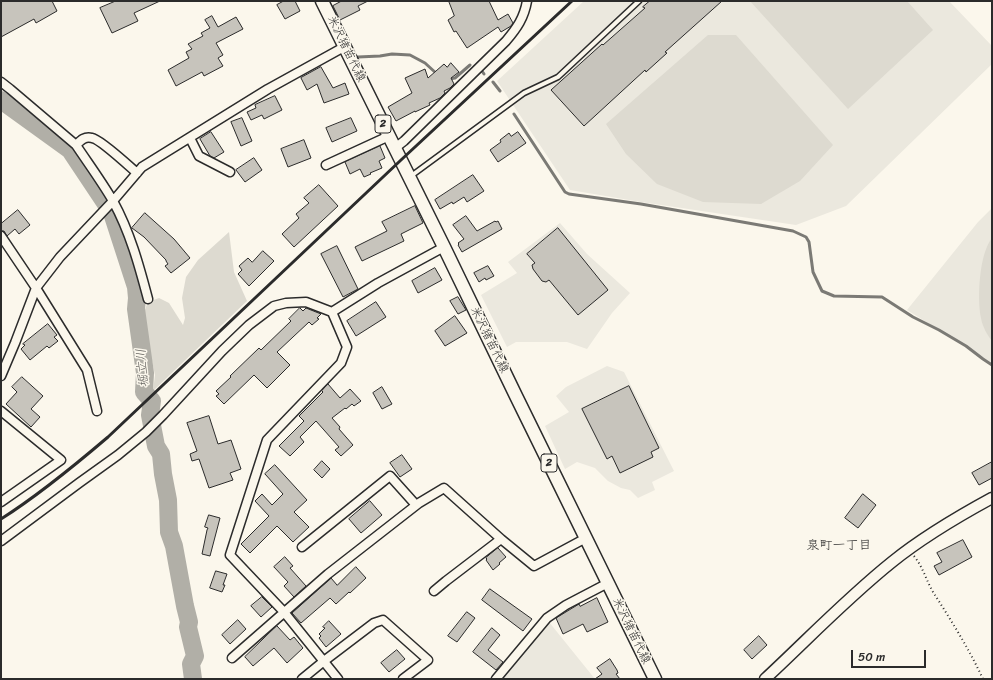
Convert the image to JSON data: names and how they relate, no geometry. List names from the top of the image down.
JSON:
{
  "streets": {
    "main road": ["米沢猪苗代線", "2"]
  },
  "districts": ["泉町一丁目"],
  "water": ["堀立川"],
  "scale_bar": "50 m"
}
